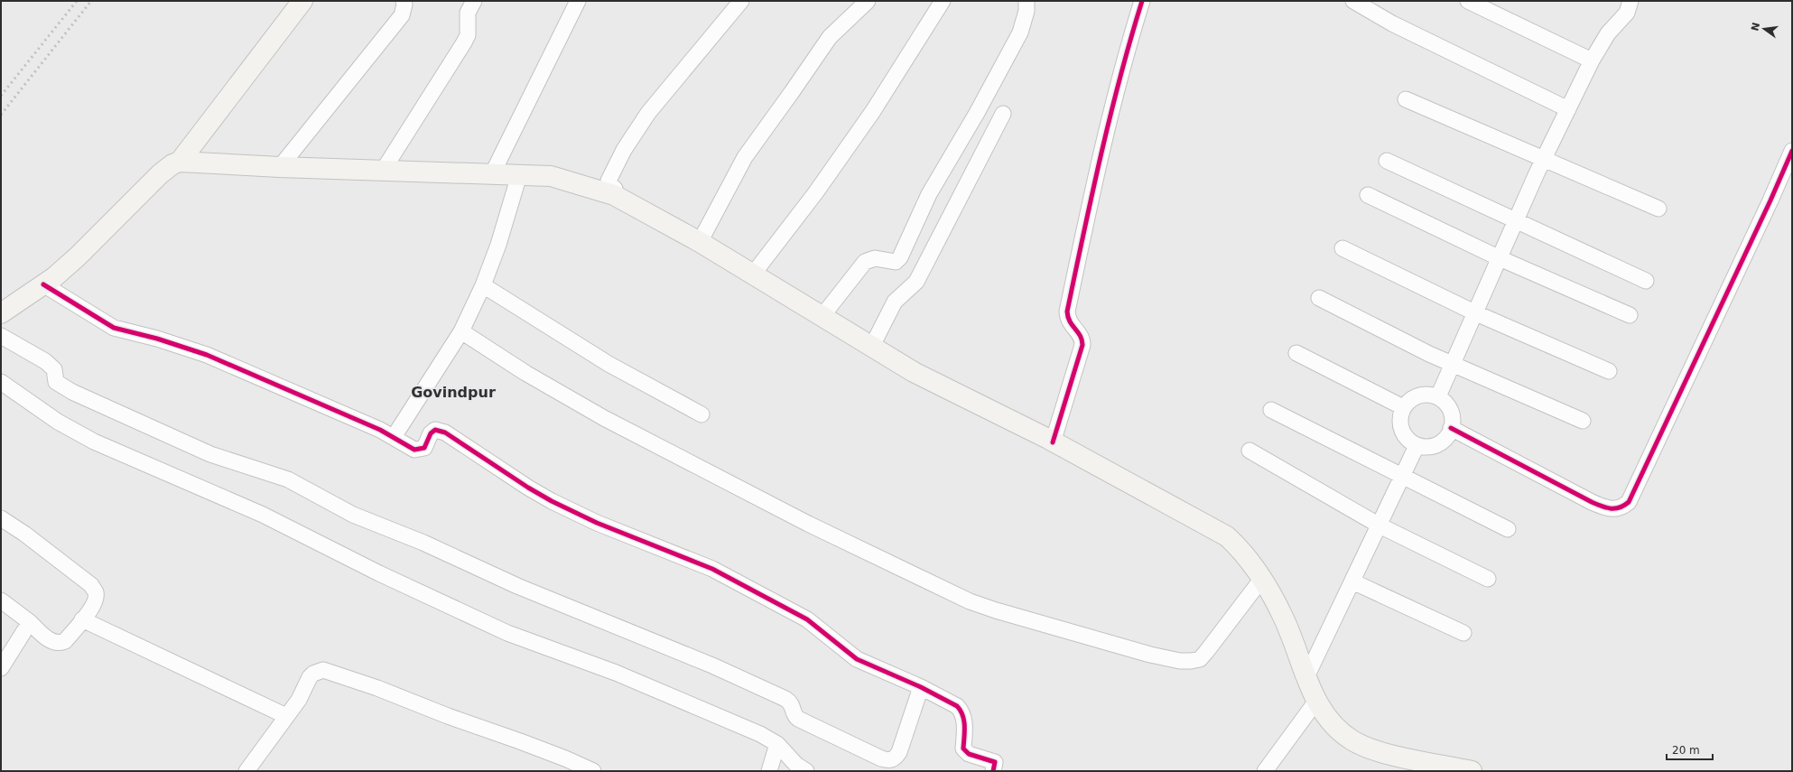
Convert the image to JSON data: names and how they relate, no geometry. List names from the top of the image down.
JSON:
{
  "districts": ["Govindpur"],
  "scale_bar": "20 m",
  "north": "left"
}
